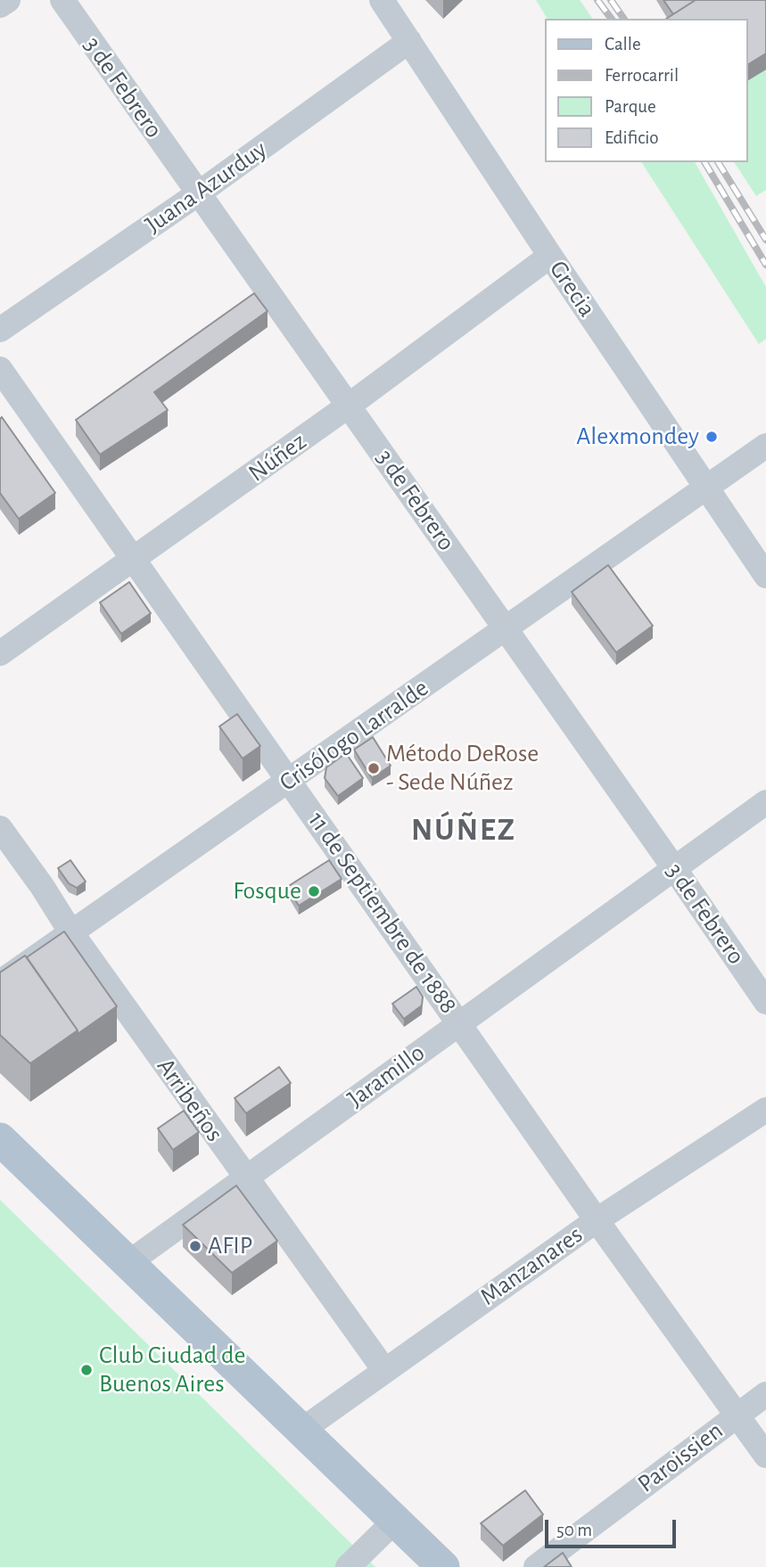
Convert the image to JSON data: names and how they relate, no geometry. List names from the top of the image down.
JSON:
{
  "streets": {
    "street": [
      "3 de Febrero",
      "Juana Azurduy",
      "Grecia",
      "Núñez",
      "Crisólogo Larralde",
      "11 de Septiembre de 1888",
      "Jaramillo",
      "Arribeños",
      "Manzanares",
      "Paroissien"
    ]
  },
  "crossings": [
    ["3 de Febrero", "Juana Azurduy"],
    ["3 de Febrero", "Núñez"],
    ["3 de Febrero", "Crisólogo Larralde"],
    ["3 de Febrero", "Jaramillo"],
    ["Juana Azurduy", "Grecia"],
    ["Grecia", "Núñez"],
    ["Grecia", "Crisólogo Larralde"],
    ["Núñez", "11 de Septiembre de 1888"],
    ["Crisólogo Larralde", "11 de Septiembre de 1888"],
    ["Crisólogo Larralde", "Arribeños"],
    ["11 de Septiembre de 1888", "Jaramillo"],
    ["11 de Septiembre de 1888", "Manzanares"],
    ["11 de Septiembre de 1888", "Paroissien"],
    ["Jaramillo", "Arribeños"],
    ["Arribeños", "Manzanares"]
  ],
  "districts": ["NÚÑEZ"],
  "places": [
    "Alexmondey",
    "Método DeRose - Sede Núñez",
    "Fosque",
    "AFIP",
    "Club Ciudad de Buenos Aires"
  ],
  "legend": [
    "Calle",
    "Ferrocarril",
    "Parque",
    "Edificio"
  ],
  "scale_bar": "50 m"
}
